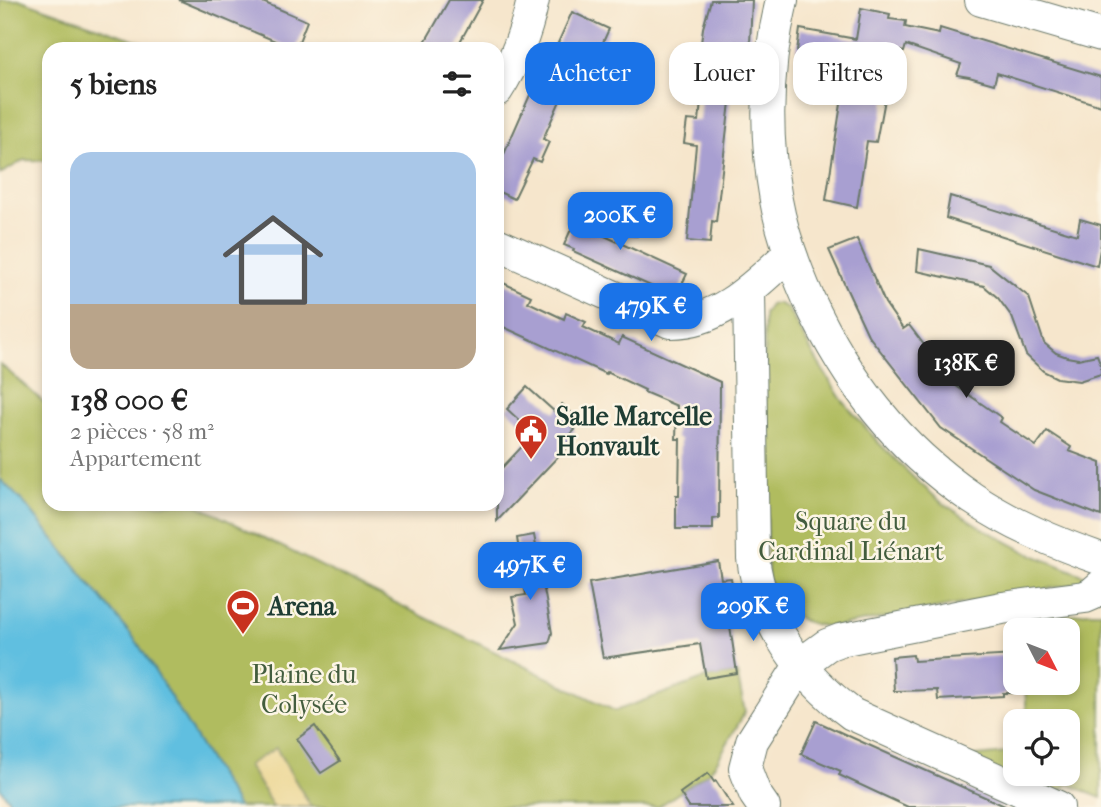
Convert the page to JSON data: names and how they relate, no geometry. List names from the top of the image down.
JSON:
{
  "parks": ["Square du Cardinal Liénart", "Plaine du Colysée"],
  "places": {
    "public building": ["Salle Marcelle Honvault"],
    "sports": ["Arena"]
  },
  "north": "bottom right",
  "page": {
    "chip": ["Acheter", "Louer", "Filtres"],
    "heading": "5 biens",
    "list": [
      {
        "name": "138 000 €",
        "note": "2 pièces · 58 m² · Appartement"
      }
    ],
    "price": [
      "200K €",
      "479K €",
      "138K €",
      "497K €",
      "209K €"
    ]
  }
}
